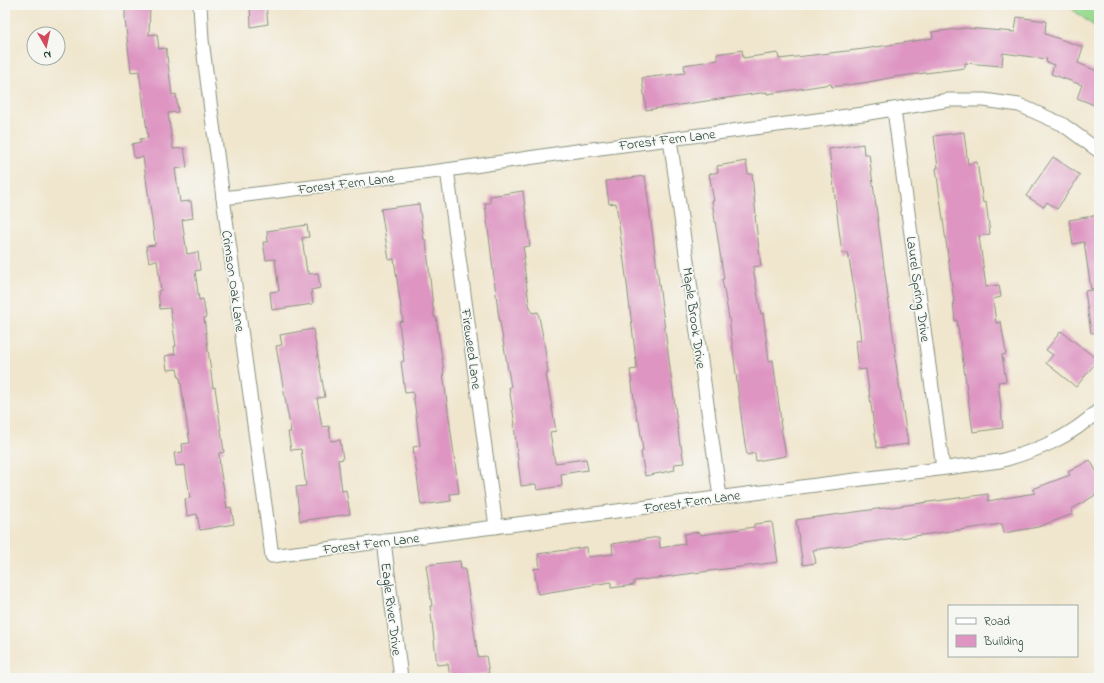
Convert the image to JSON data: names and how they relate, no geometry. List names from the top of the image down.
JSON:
{
  "streets": {
    "street": [
      "Forest Fern Lane",
      "Crimson Oak Lane",
      "Laurel Spring Drive",
      "Maple Brook Drive",
      "Fireweed Lane",
      "Eagle River Drive"
    ]
  },
  "crossings": [
    ["Forest Fern Lane", "Crimson Oak Lane"],
    ["Forest Fern Lane", "Laurel Spring Drive"],
    ["Forest Fern Lane", "Maple Brook Drive"],
    ["Forest Fern Lane", "Fireweed Lane"],
    ["Forest Fern Lane", "Eagle River Drive"]
  ],
  "legend": ["Road", "Building"],
  "north": "bottom"
}
